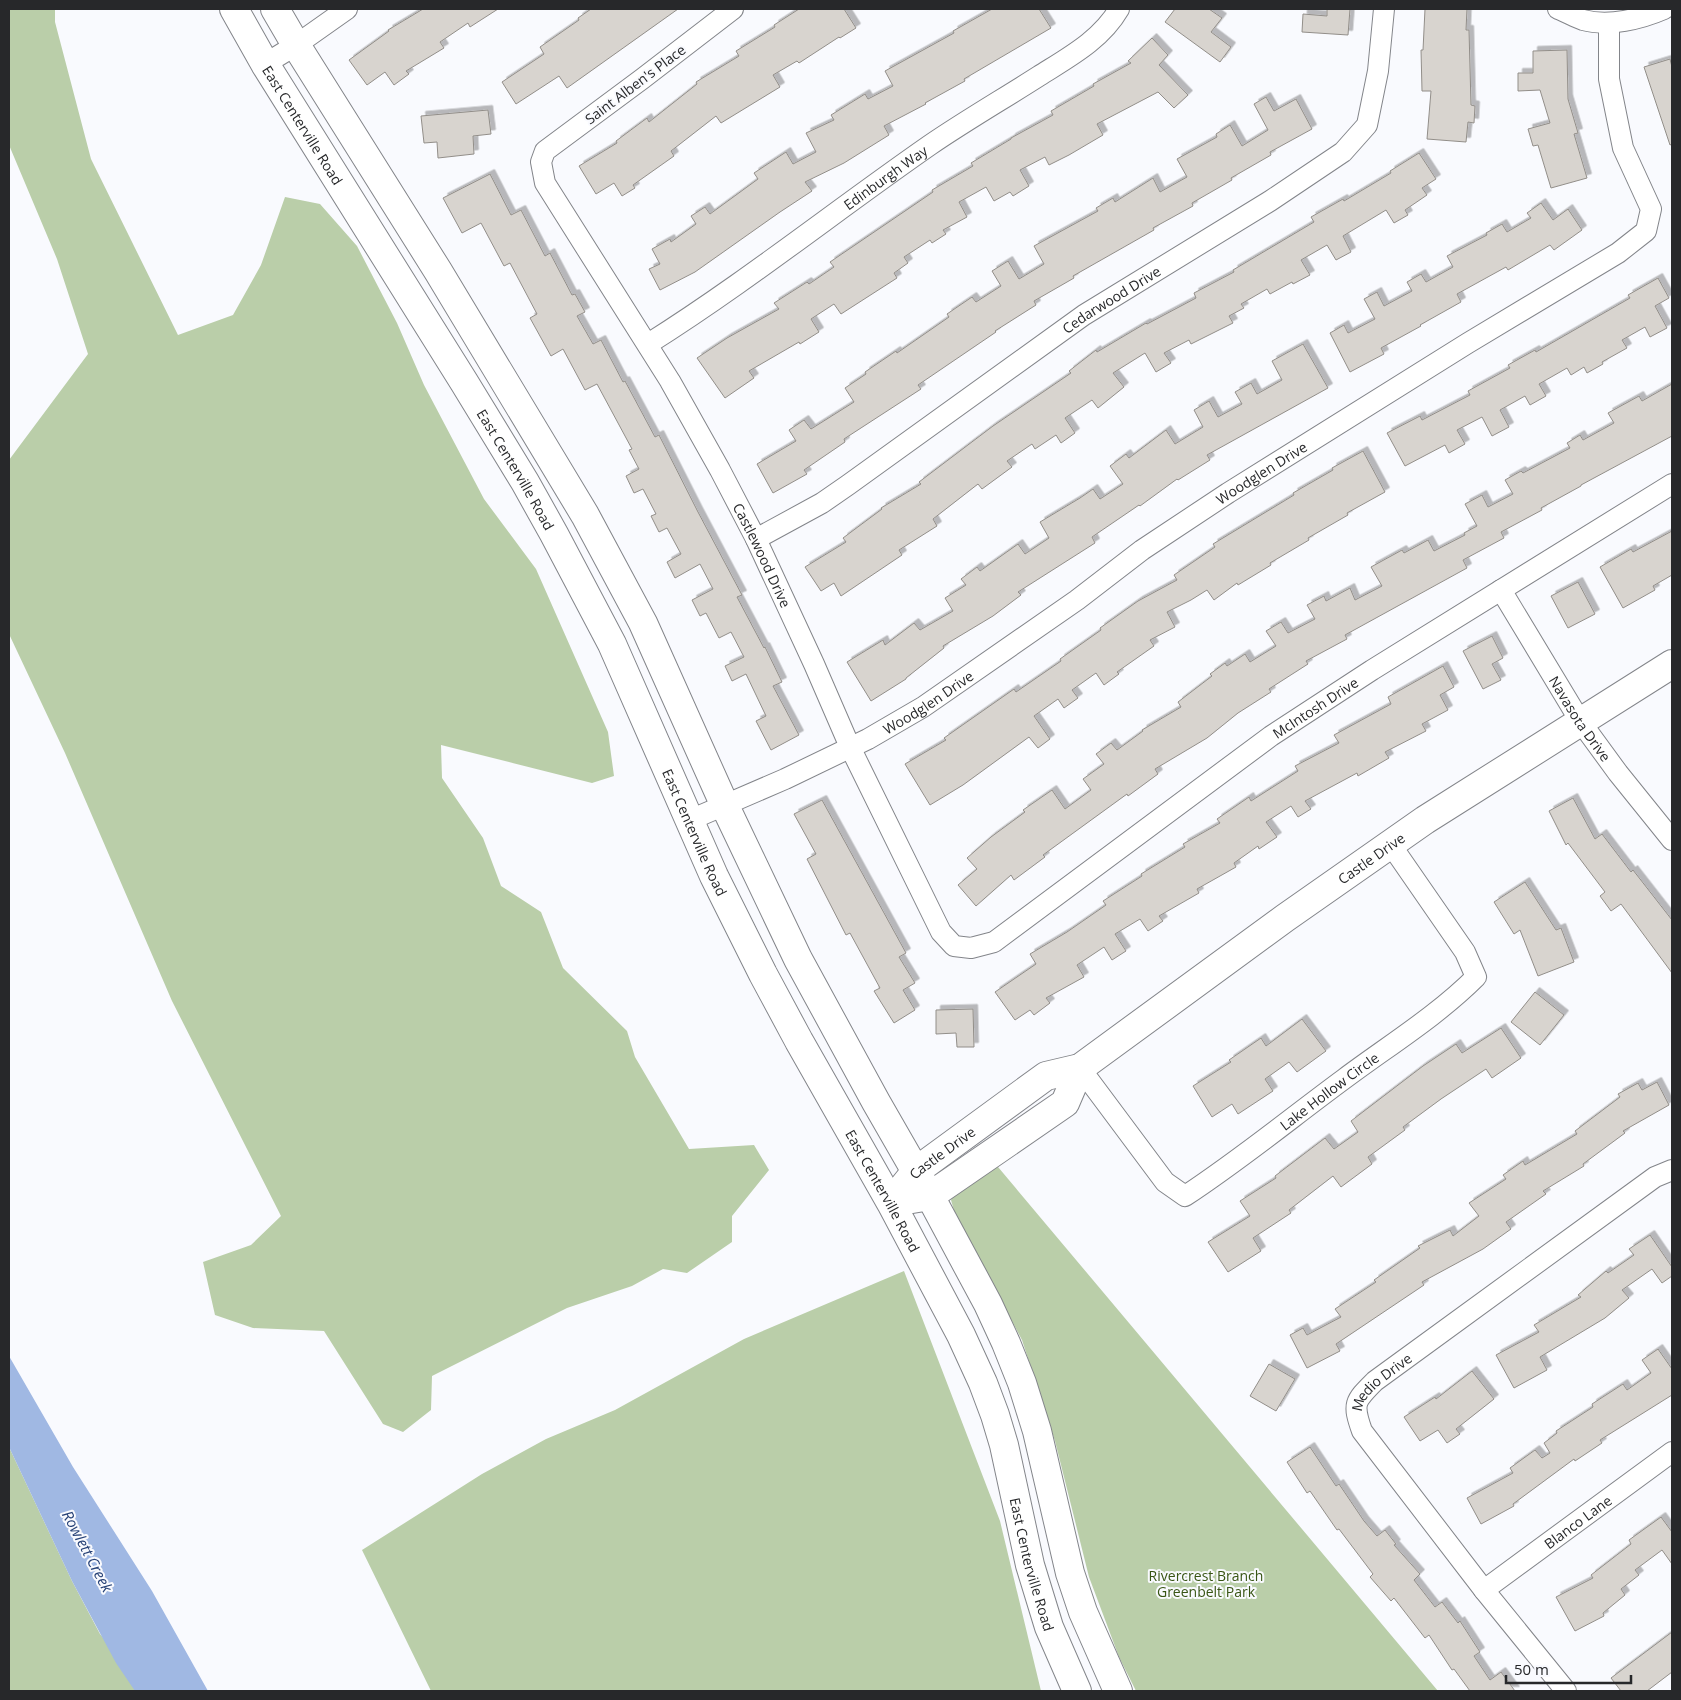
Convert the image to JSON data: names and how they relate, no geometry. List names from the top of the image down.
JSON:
{
  "streets": {
    "main road": ["East Centerville Road", "Castle Drive"],
    "street": [
      "Saint Alben's Place",
      "Edinburgh Way",
      "Cedarwood Drive",
      "Woodglen Drive",
      "Castlewood Drive",
      "McIntosh Drive",
      "Navasota Drive",
      "Lake Hollow Circle",
      "Medio Drive",
      "Blanco Lane"
    ]
  },
  "crossings": [
    ["Saint Alben's Place", "Castlewood Drive"],
    ["East Centerville Road", "Woodglen Drive"],
    ["East Centerville Road", "Castle Drive"],
    ["Edinburgh Way", "Castlewood Drive"],
    ["Cedarwood Drive", "Castlewood Drive"],
    ["Woodglen Drive", "Castlewood Drive"],
    ["Castlewood Drive", "McIntosh Drive"],
    ["McIntosh Drive", "Navasota Drive"],
    ["Navasota Drive", "Castle Drive"],
    ["Castle Drive", "Lake Hollow Circle"],
    ["Medio Drive", "Blanco Lane"]
  ],
  "water": ["Rowlett Creek"],
  "parks": ["Rivercrest Branch Greenbelt Park"],
  "scale_bar": "50 m"
}
